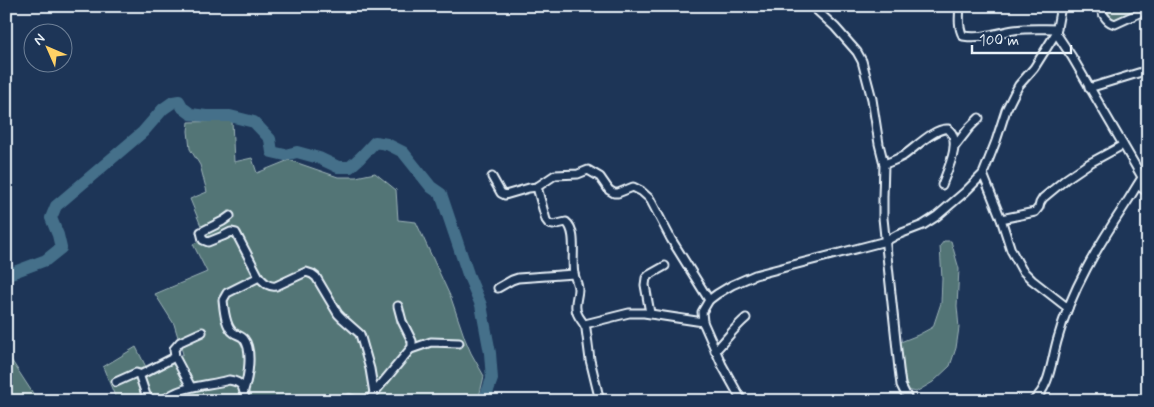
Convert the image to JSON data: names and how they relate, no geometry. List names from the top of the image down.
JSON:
{
  "scale_bar": "100 m",
  "north": "top left"
}
